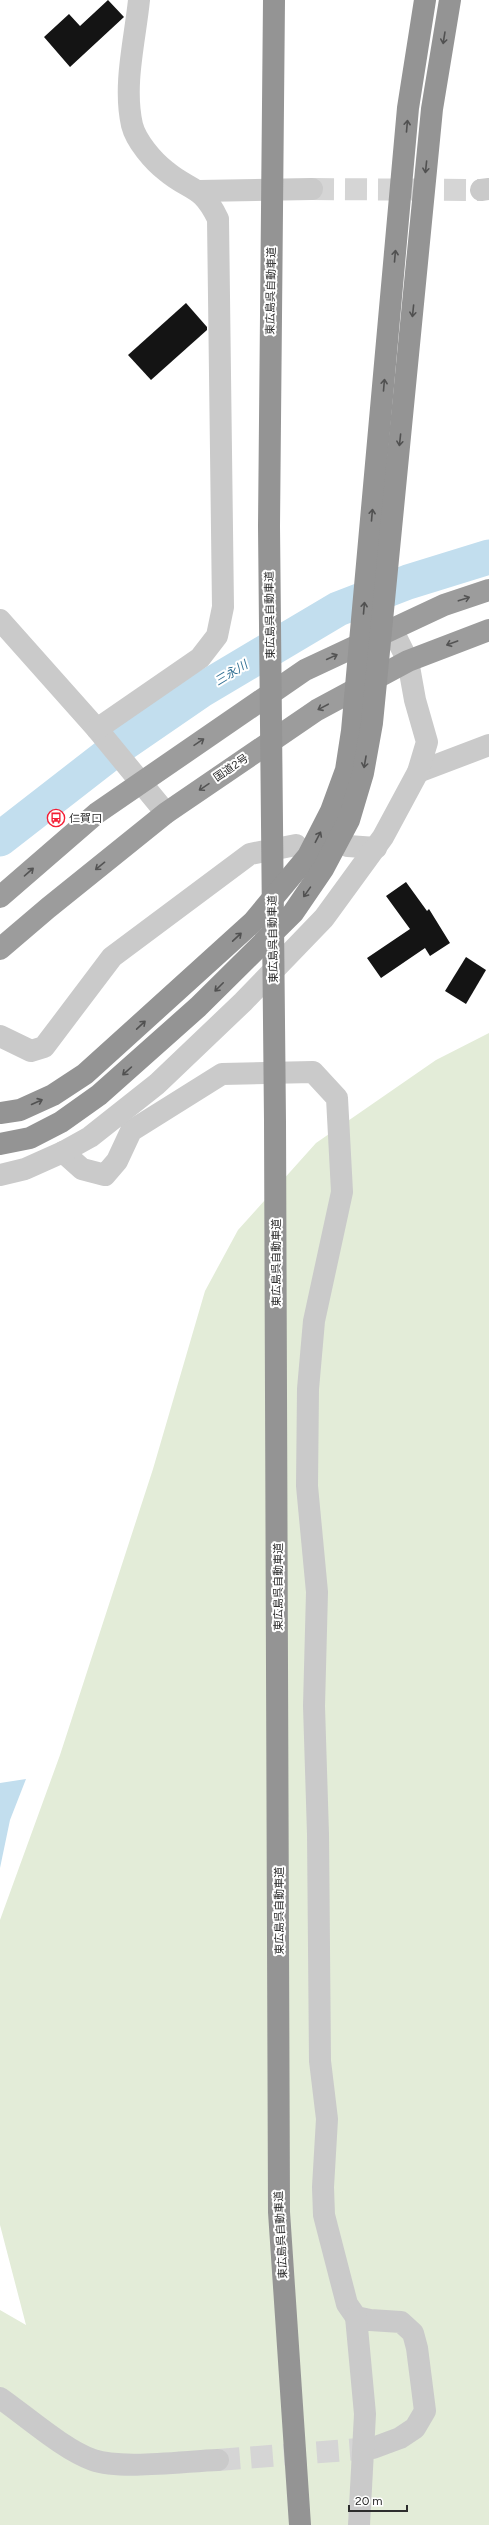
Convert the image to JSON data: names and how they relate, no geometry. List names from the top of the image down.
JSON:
{
  "streets": {
    "highway": ["東広島呉自動車道", "国道2号"]
  },
  "water": ["三永川"],
  "places": {
    "bus stop": ["仁賀口"]
  },
  "scale_bar": "20 m"
}
